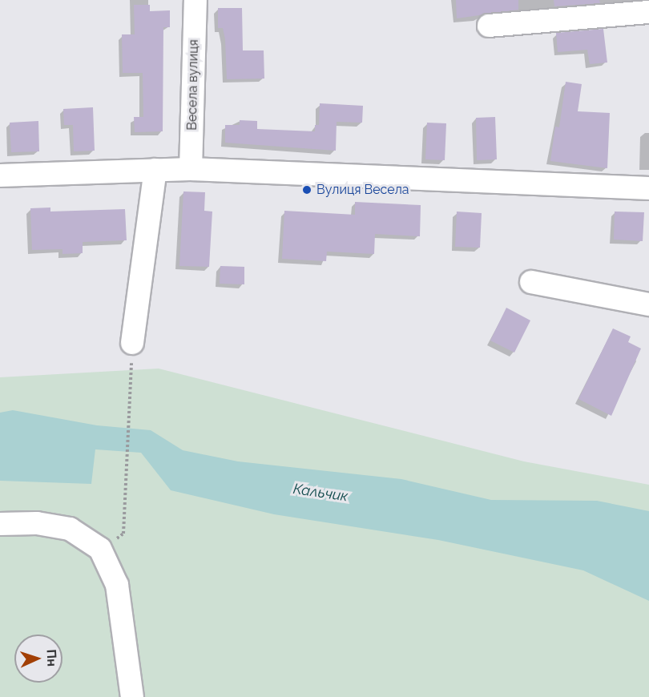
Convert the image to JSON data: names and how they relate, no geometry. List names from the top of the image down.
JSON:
{
  "streets": {
    "street": ["Весела вулиця"]
  },
  "water": ["Кальчик"],
  "places": ["Вулиця Весела"],
  "north": "right"
}
